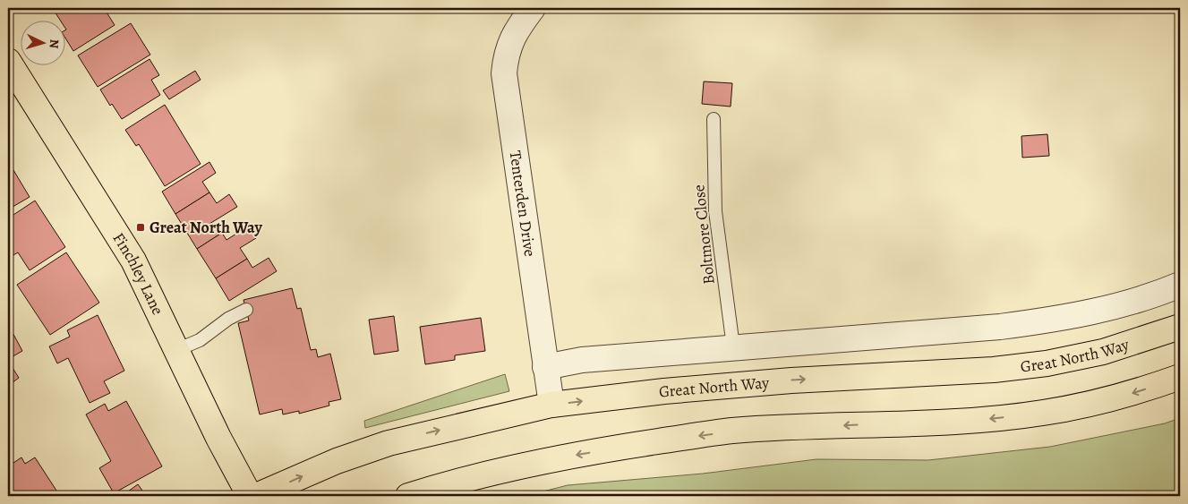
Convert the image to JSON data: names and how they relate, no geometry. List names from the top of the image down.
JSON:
{
  "streets": {
    "main road": ["Finchley Lane", "Great North Way"],
    "street": ["Tenterden Drive"],
    "lane": ["Boltmore Close"]
  },
  "crossings": [
    ["Tenterden Drive", "Great North Way"]
  ],
  "places": {
    "transit": ["Great North Way"]
  },
  "north": "right"
}
